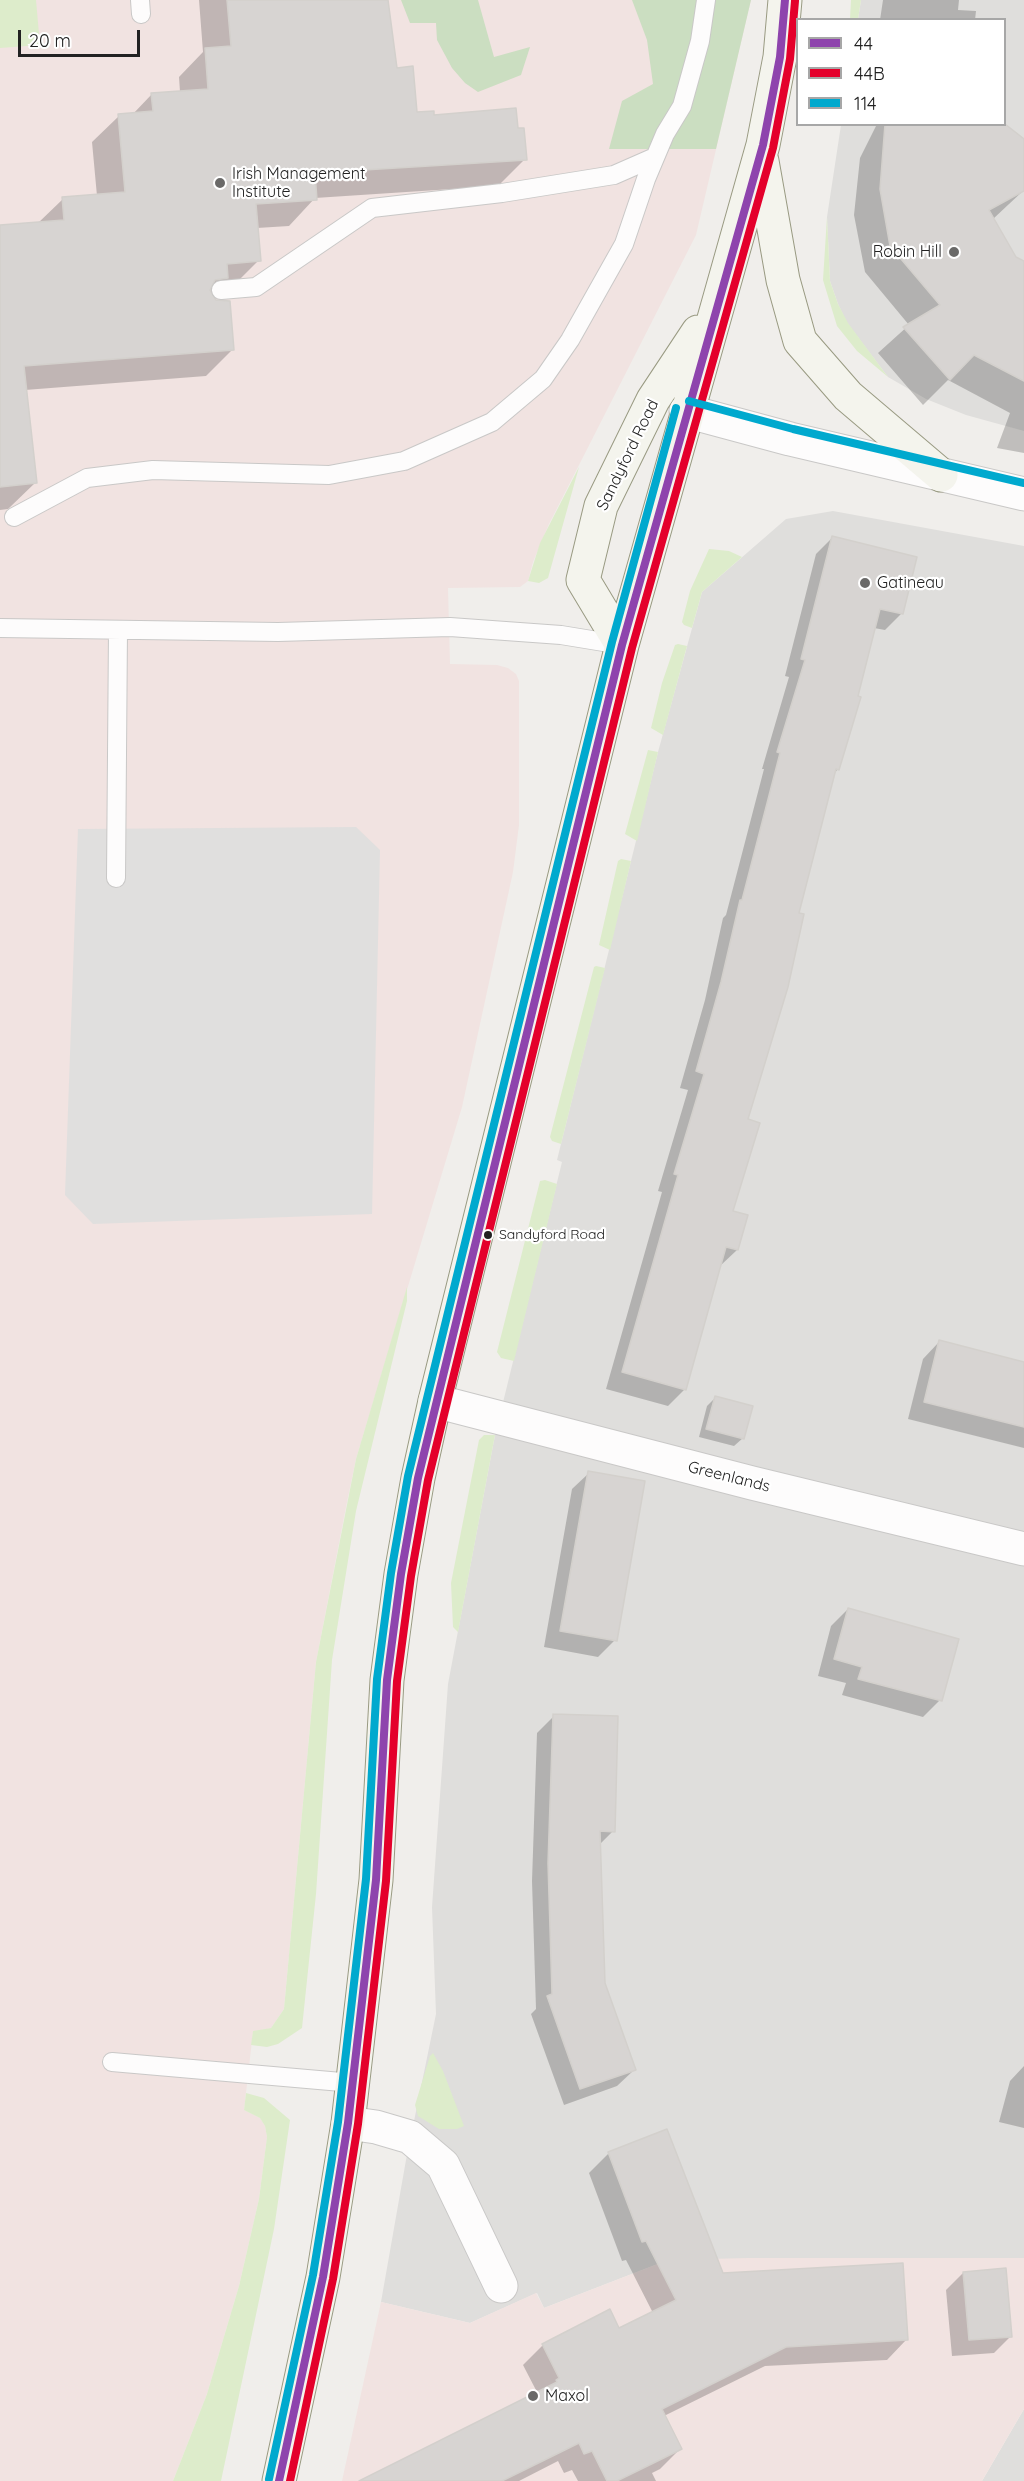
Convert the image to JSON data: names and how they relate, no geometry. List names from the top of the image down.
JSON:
{
  "streets": {
    "main road": ["Sandyford Road"],
    "street": ["Greenlands"]
  },
  "crossings": [
    ["Sandyford Road", "Greenlands"]
  ],
  "places": [
    "Irish Management Institute",
    "Robin Hill",
    "Gatineau",
    "Sandyford Road",
    "Maxol"
  ],
  "lines": ["transit line 44", "transit line 44B", "transit line 114"],
  "legend": ["44", "44B", "114"],
  "scale_bar": "20 m"
}
